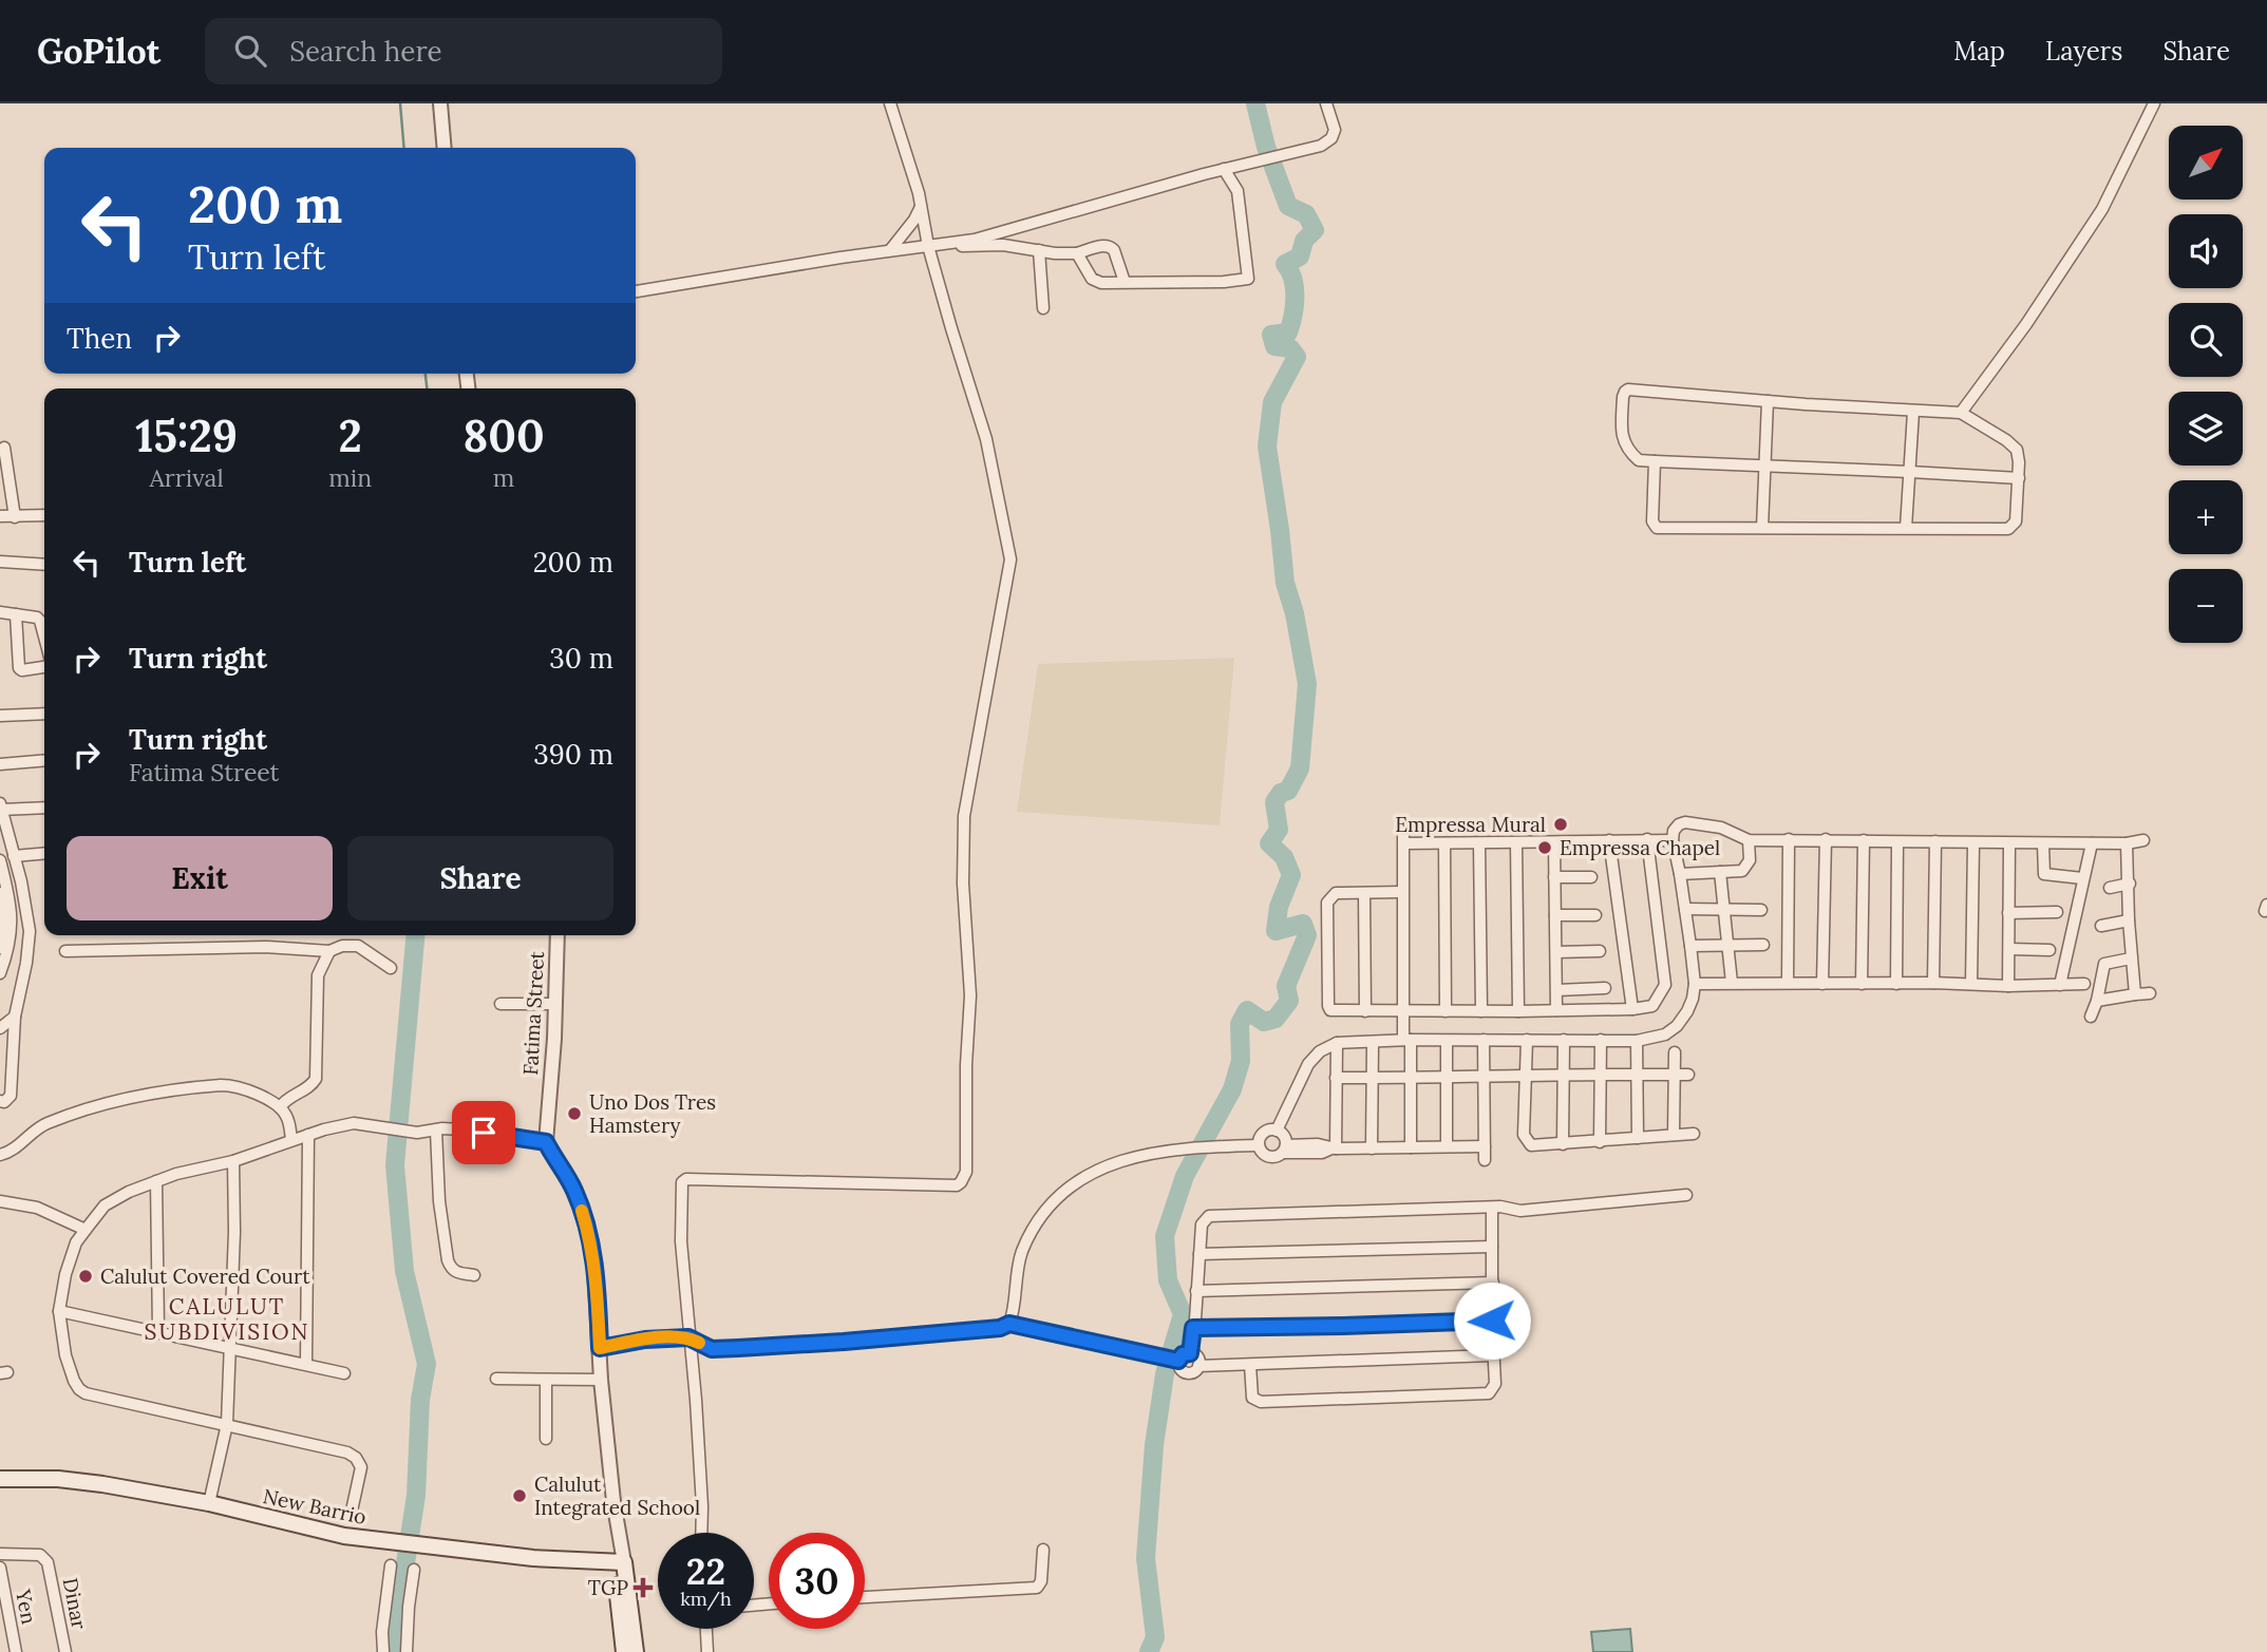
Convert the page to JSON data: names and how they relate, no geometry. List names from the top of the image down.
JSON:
{
  "streets": {
    "main road": ["New Barrio"],
    "street": ["Fatima Street", "Dinar", "Yen"]
  },
  "districts": ["CALULUT SUBDIVISION"],
  "places": {
    "other": [
      "Empressa Mural",
      "Empressa Chapel",
      "Uno Dos Tres Hamstery",
      "Calulut Covered Court",
      "Calulut Integrated School"
    ],
    "health": ["TGP"]
  },
  "north": "top right",
  "page": {
    "header": "GoPilot",
    "search": "Search here",
    "nav": ["Map", "Layers", "Share"],
    "map_buttons": ["+", "−"],
    "turn": ["200 m", "Turn left"],
    "then": "Then",
    "eta": [
      "15:29",
      "Arrival",
      "2",
      "min",
      "800",
      "m"
    ],
    "list": [
      {
        "name": "Turn left",
        "value": "200 m"
      },
      {
        "name": "Turn right",
        "value": "30 m"
      },
      {
        "name": "Turn right",
        "note": "Fatima Street",
        "value": "390 m"
      }
    ],
    "buttons": ["Exit", "Share"],
    "speed": "22 km/h",
    "limit": "30"
  }
}
